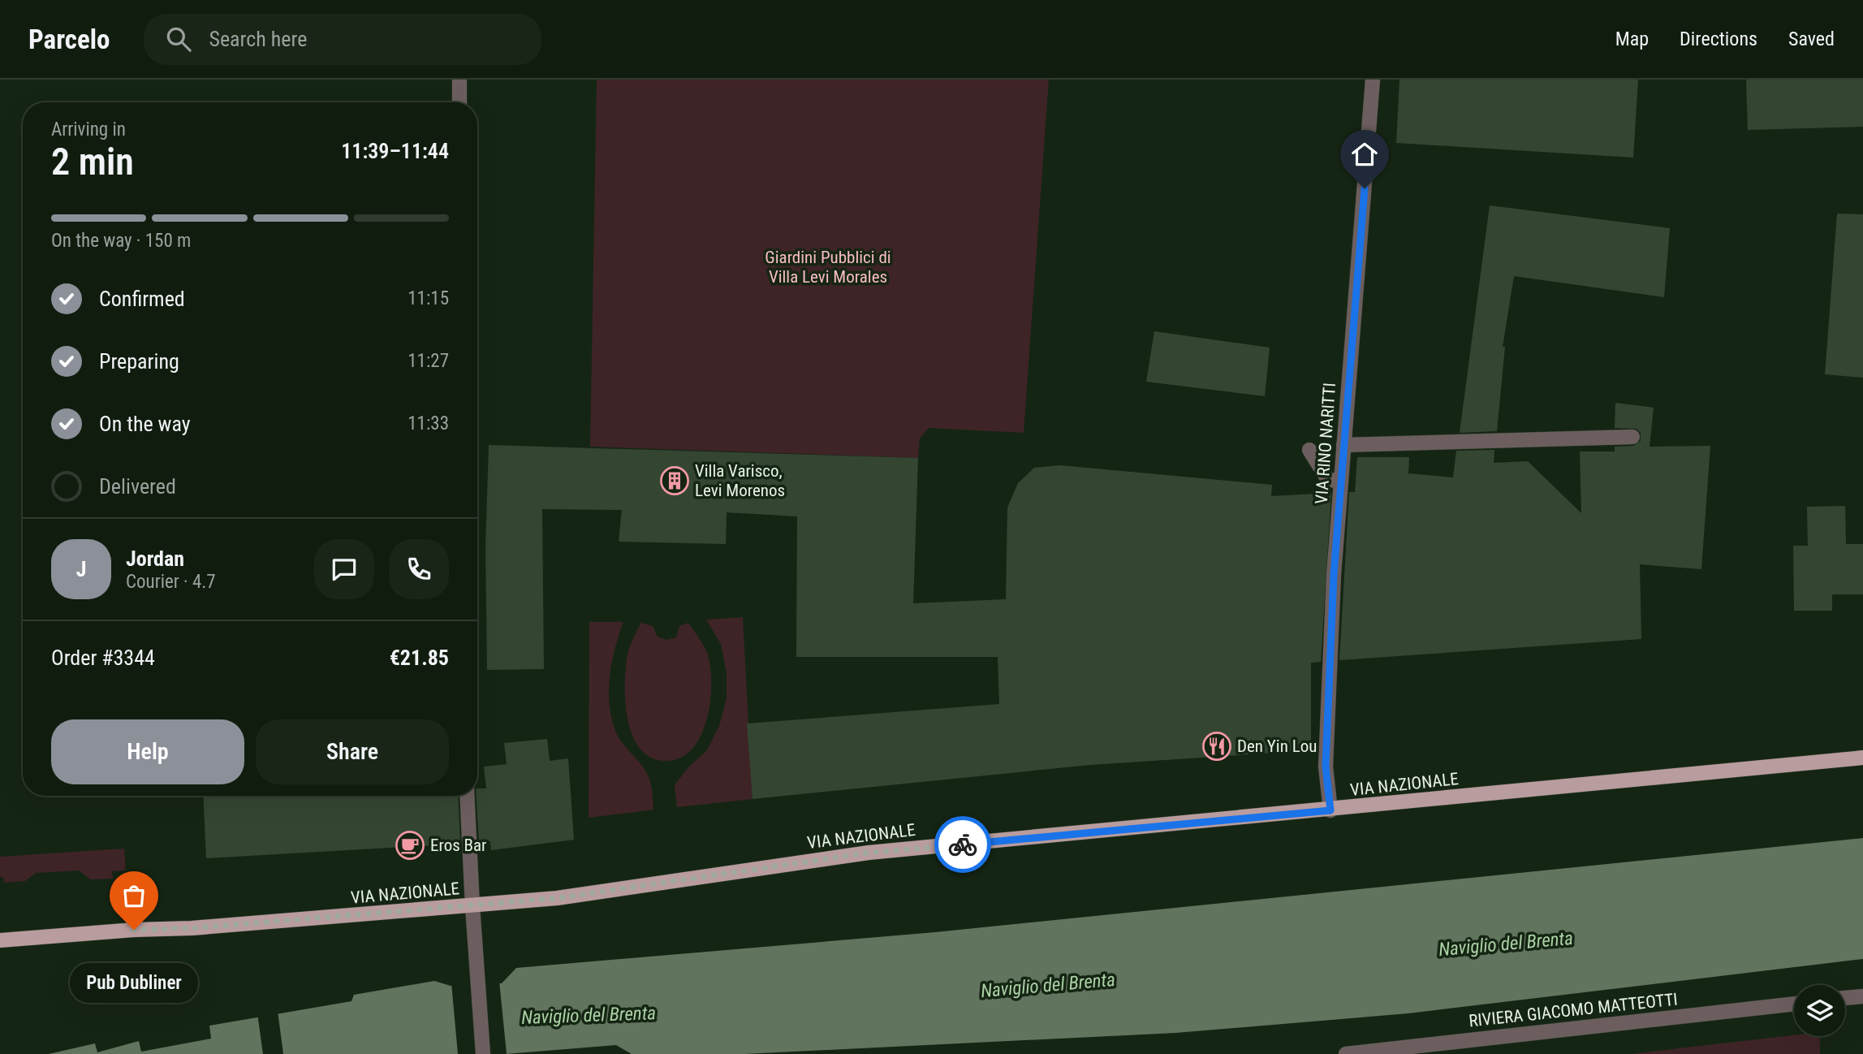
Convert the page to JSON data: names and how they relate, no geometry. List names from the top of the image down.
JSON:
{
  "streets": {
    "main road": ["VIA NAZIONALE"],
    "street": ["VIA RINO NARITTI", "RIVIERA GIACOMO MATTEOTTI"]
  },
  "crossings": [
    ["VIA RINO NARITTI", "VIA NAZIONALE"]
  ],
  "water": ["Naviglio del Brenta"],
  "parks": ["Giardini Pubblici di Villa Levi Morales"],
  "places": {
    "building": ["Villa Varisco, Levi Morenos"],
    "restaurant": ["Den Yin Lou"],
    "cafe": ["Eros Bar"],
    "other": ["Pub Dubliner"]
  },
  "page": {
    "header": "Parcelo",
    "search": "Search here",
    "nav": ["Map", "Directions", "Saved"],
    "heading": ["2 min", "Arriving in", "11:39–11:44"],
    "panel": [
      "Jordan",
      "Courier · 4.7",
      "Order #3344",
      "€21.85"
    ],
    "bar": "On the way · 150 m",
    "list": [
      ["Confirmed", "11:15"],
      ["Preparing", "11:27"],
      ["On the way", "11:33"],
      "Delivered"
    ],
    "round": "J",
    "buttons": ["Help", "Share"],
    "bubble": "Pub Dubliner"
  }
}
